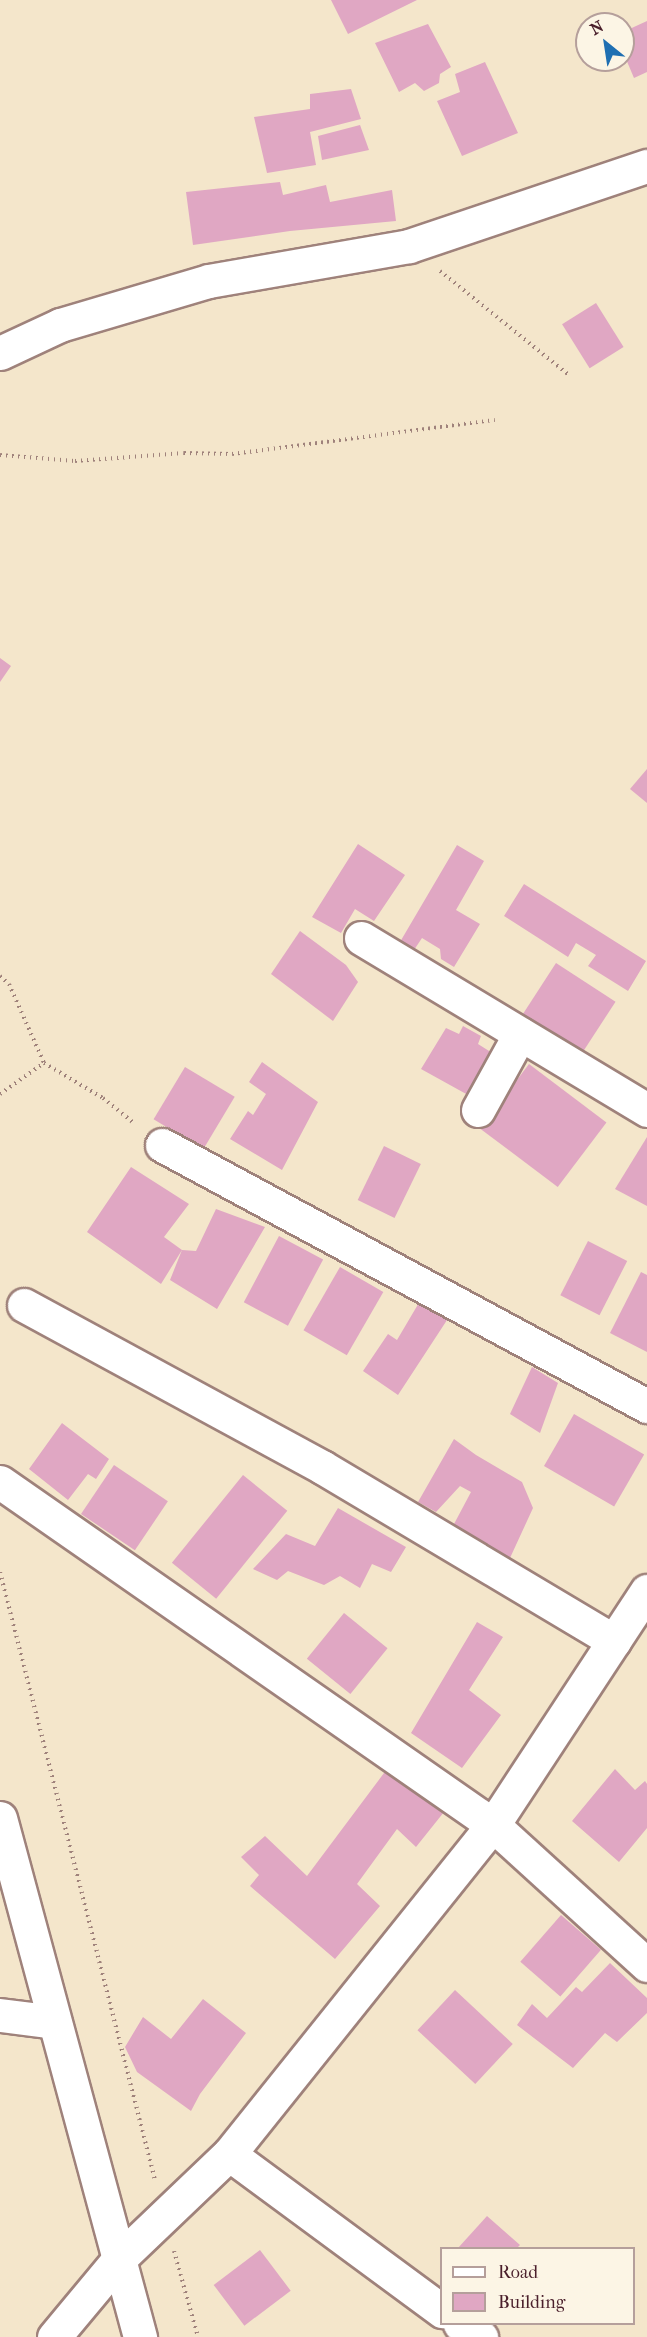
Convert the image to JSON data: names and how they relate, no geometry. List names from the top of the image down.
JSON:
{
  "legend": ["Road", "Building"],
  "north": "top left"
}
